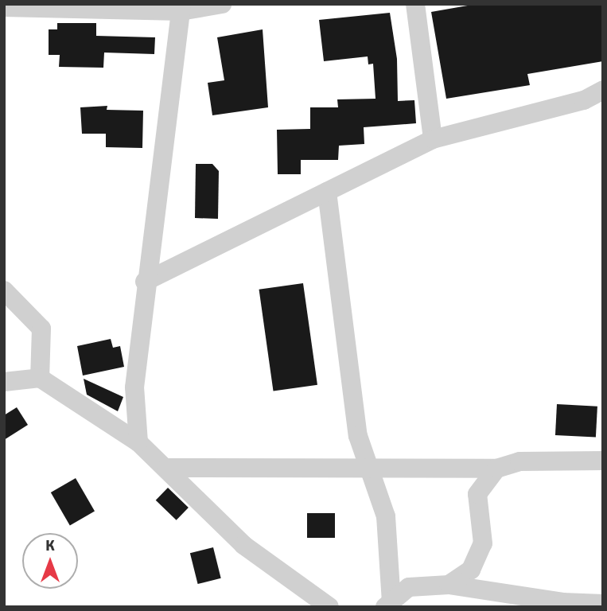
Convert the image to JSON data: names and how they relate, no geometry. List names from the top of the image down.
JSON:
{
  "north": "top"
}
